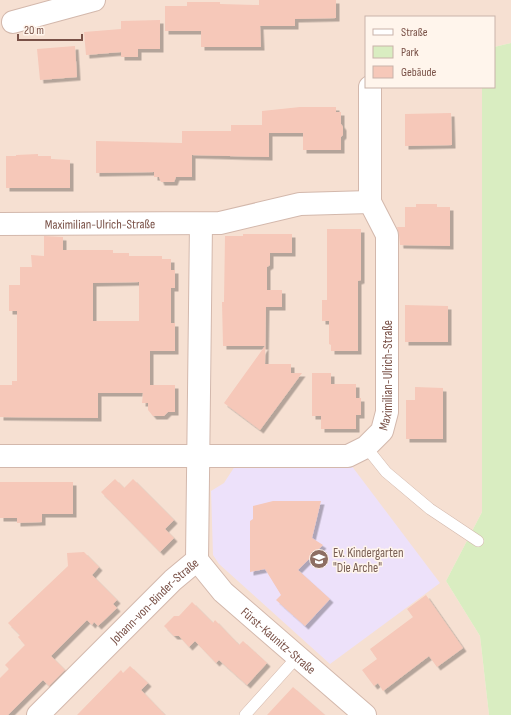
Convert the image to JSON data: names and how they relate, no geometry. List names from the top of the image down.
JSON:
{
  "streets": {
    "street": ["Maximilian-Ulrich-Straße", "Johann-von-Binder-Straße", "Fürst-Kaunitz-Straße"]
  },
  "crossings": [
    ["Maximilian-Ulrich-Straße", "Johann-von-Binder-Straße"],
    ["Johann-von-Binder-Straße", "Fürst-Kaunitz-Straße"]
  ],
  "places": {
    "school or university": ["Ev. Kindergarten \"Die Arche\""]
  },
  "legend": ["Straße", "Park", "Gebäude"],
  "scale_bar": "20 m"
}
